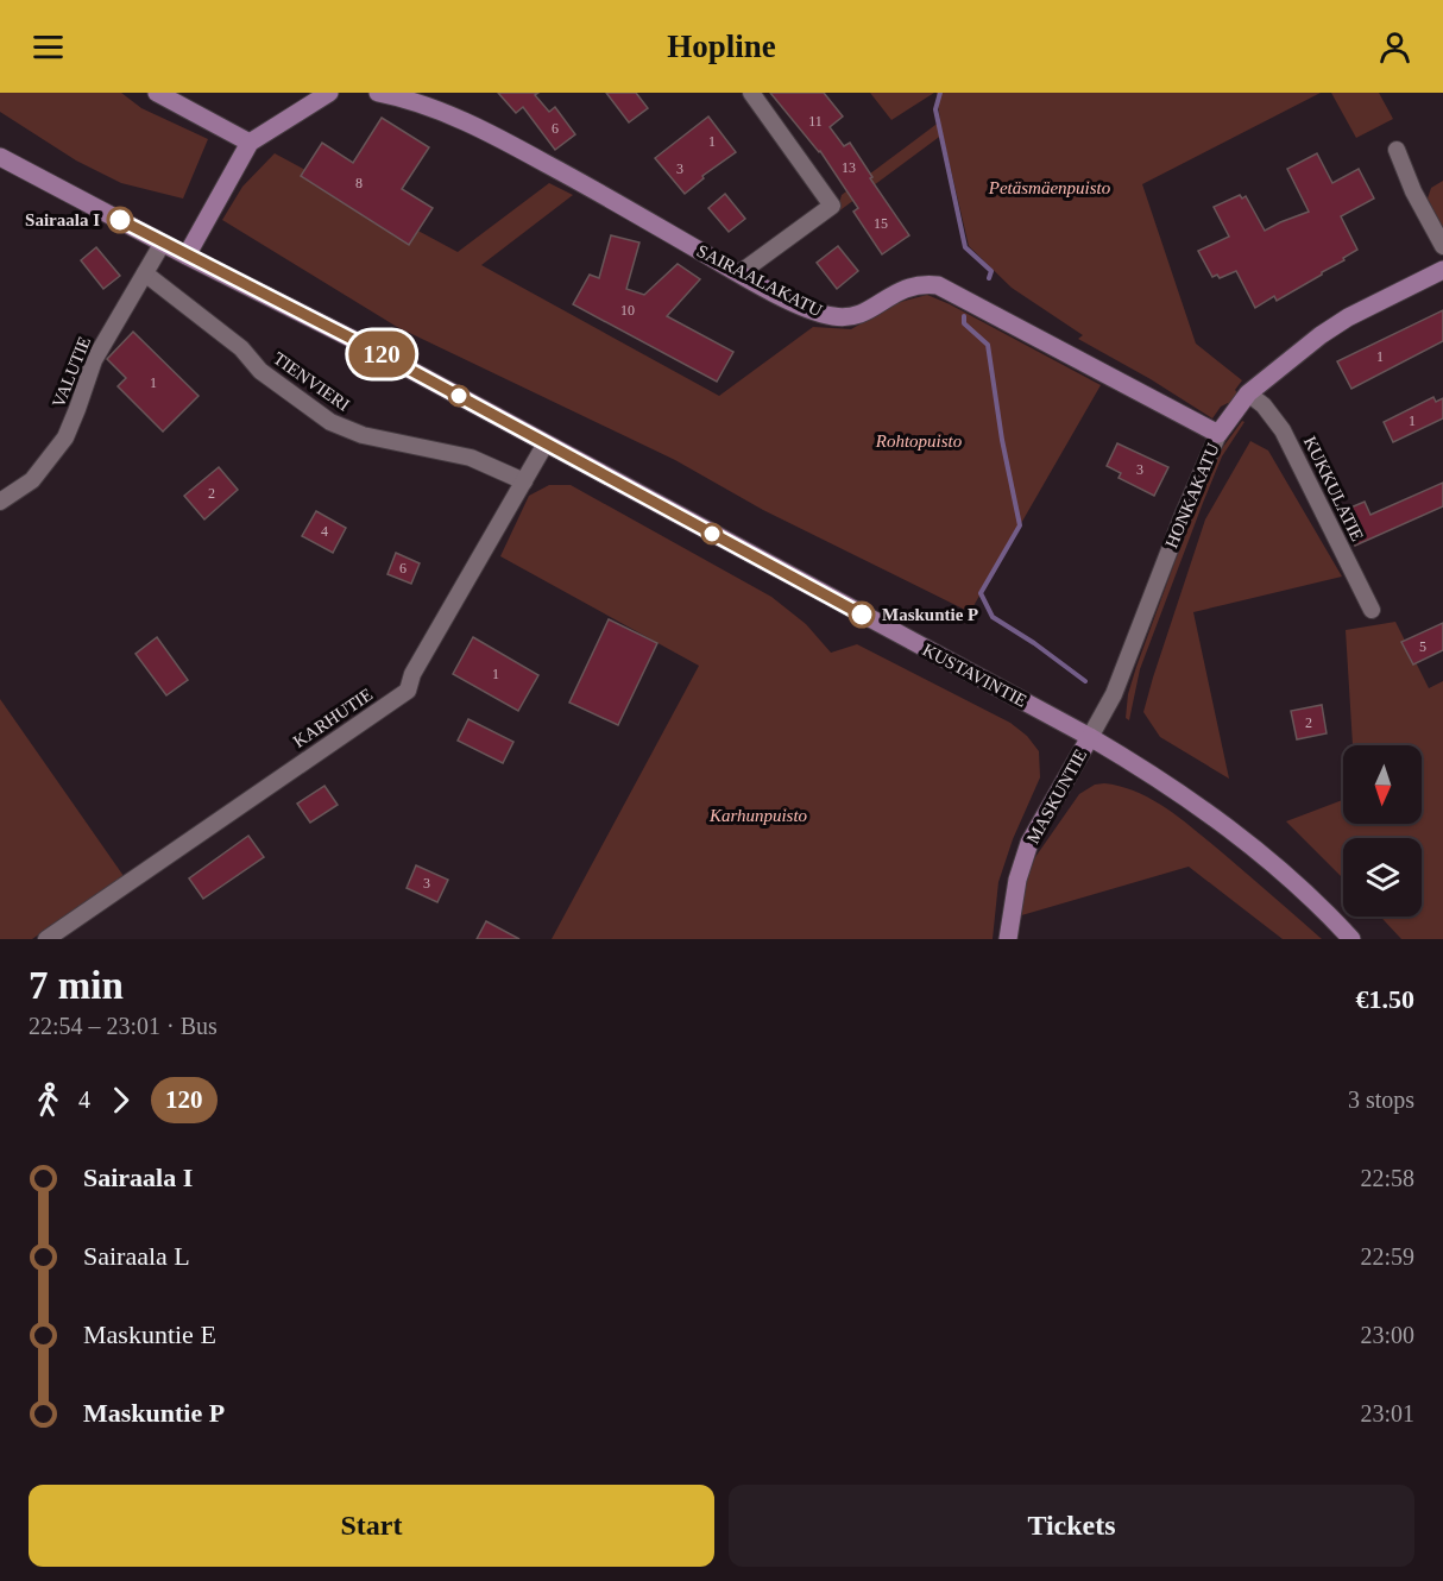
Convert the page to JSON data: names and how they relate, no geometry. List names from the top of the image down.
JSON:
{
  "streets": {
    "street": [
      "SAIRAALAKATU",
      "VALUTIE",
      "TIENVIERI",
      "KUKKULATIE",
      "HONKAKATU",
      "KUSTAVINTIE",
      "KARHUTIE",
      "MASKUNTIE"
    ]
  },
  "crossings": [
    ["SAIRAALAKATU", "HONKAKATU"],
    ["VALUTIE", "TIENVIERI"],
    ["VALUTIE", "KUSTAVINTIE"],
    ["TIENVIERI", "KARHUTIE"],
    ["KUKKULATIE", "HONKAKATU"],
    ["HONKAKATU", "KUSTAVINTIE"],
    ["HONKAKATU", "MASKUNTIE"],
    ["KUSTAVINTIE", "KARHUTIE"],
    ["KUSTAVINTIE", "MASKUNTIE"]
  ],
  "parks": ["Petäsmäenpuisto", "Rohtopuisto", "Karhunpuisto"],
  "places": ["Sairaala I", "Maskuntie P"],
  "lines": ["bus line 120"],
  "house_numbers": [
    "11",
    "6",
    "1",
    "13",
    "3",
    "8",
    "15",
    "10",
    "1",
    "1",
    "1",
    "3",
    "2",
    "4",
    "6",
    "5",
    "1",
    "2",
    "3"
  ],
  "north": "bottom",
  "page": {
    "header": "Hopline",
    "on_map": "120",
    "heading": ["7 min", "22:54 – 23:01 · Bus", "€1.50"],
    "legs": ["4", "120", "3 stops"],
    "list": [
      {
        "name": "Sairaala I",
        "value": "22:58"
      },
      {
        "name": "Sairaala L",
        "value": "22:59"
      },
      {
        "name": "Maskuntie E",
        "value": "23:00"
      },
      {
        "name": "Maskuntie P",
        "value": "23:01"
      }
    ],
    "buttons": ["Start", "Tickets"]
  }
}
